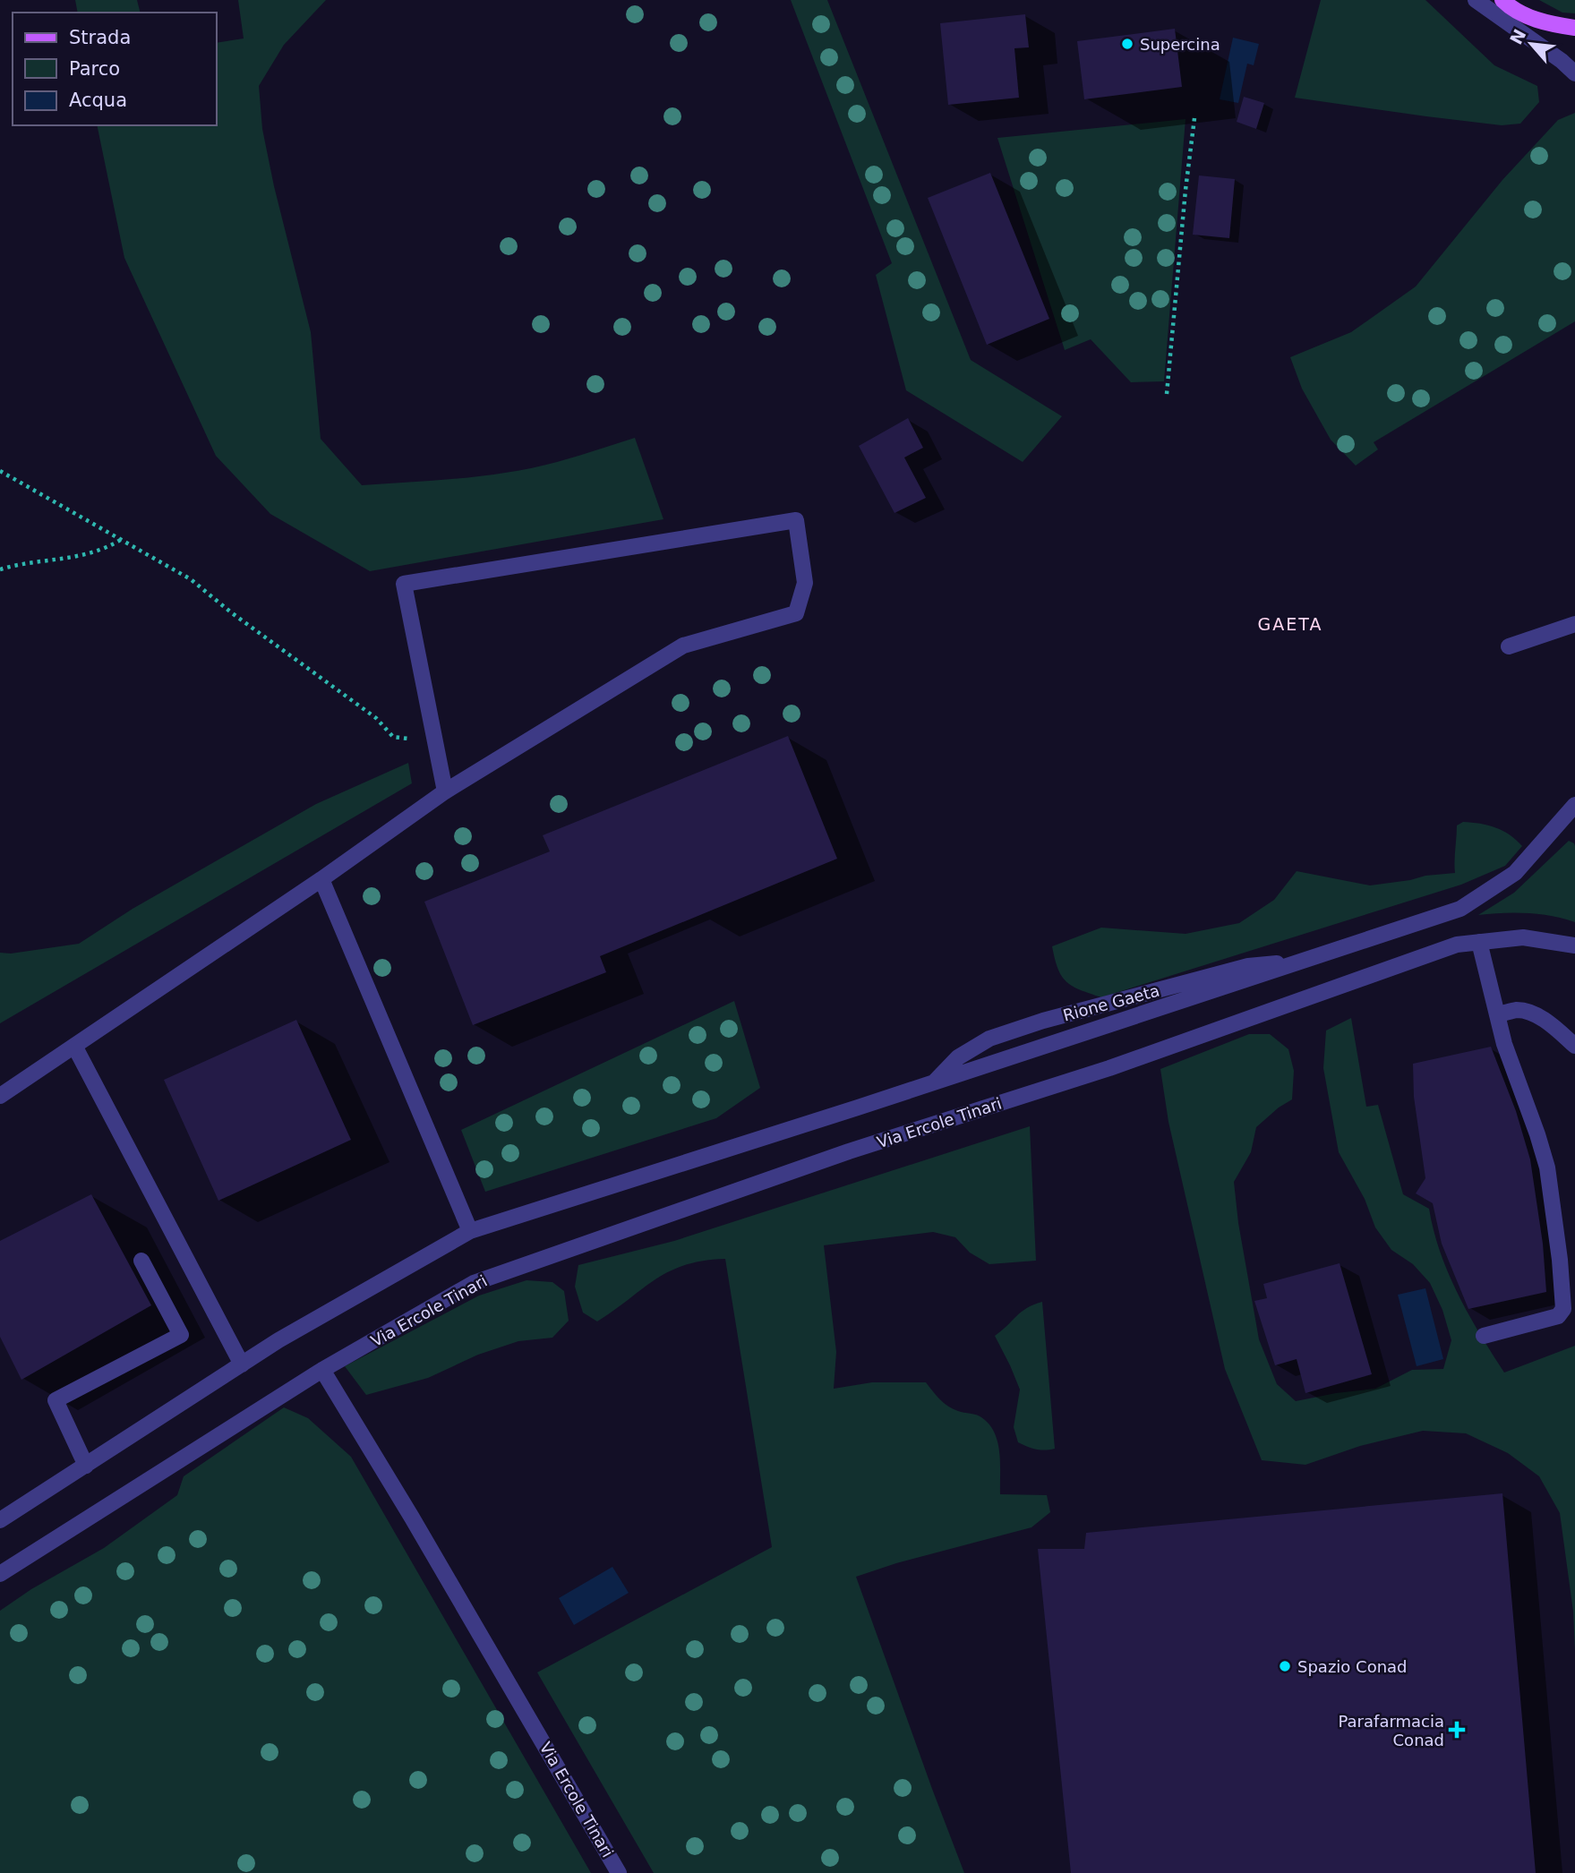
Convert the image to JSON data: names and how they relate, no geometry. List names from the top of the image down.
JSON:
{
  "streets": {
    "street": ["Rione Gaeta", "Via Ercole Tinari"]
  },
  "districts": ["GAETA"],
  "places": {
    "other": ["Supercina", "Spazio Conad"],
    "health": ["Parafarmacia Conad"]
  },
  "legend": ["Strada", "Parco", "Acqua"],
  "north": "top left"
}
